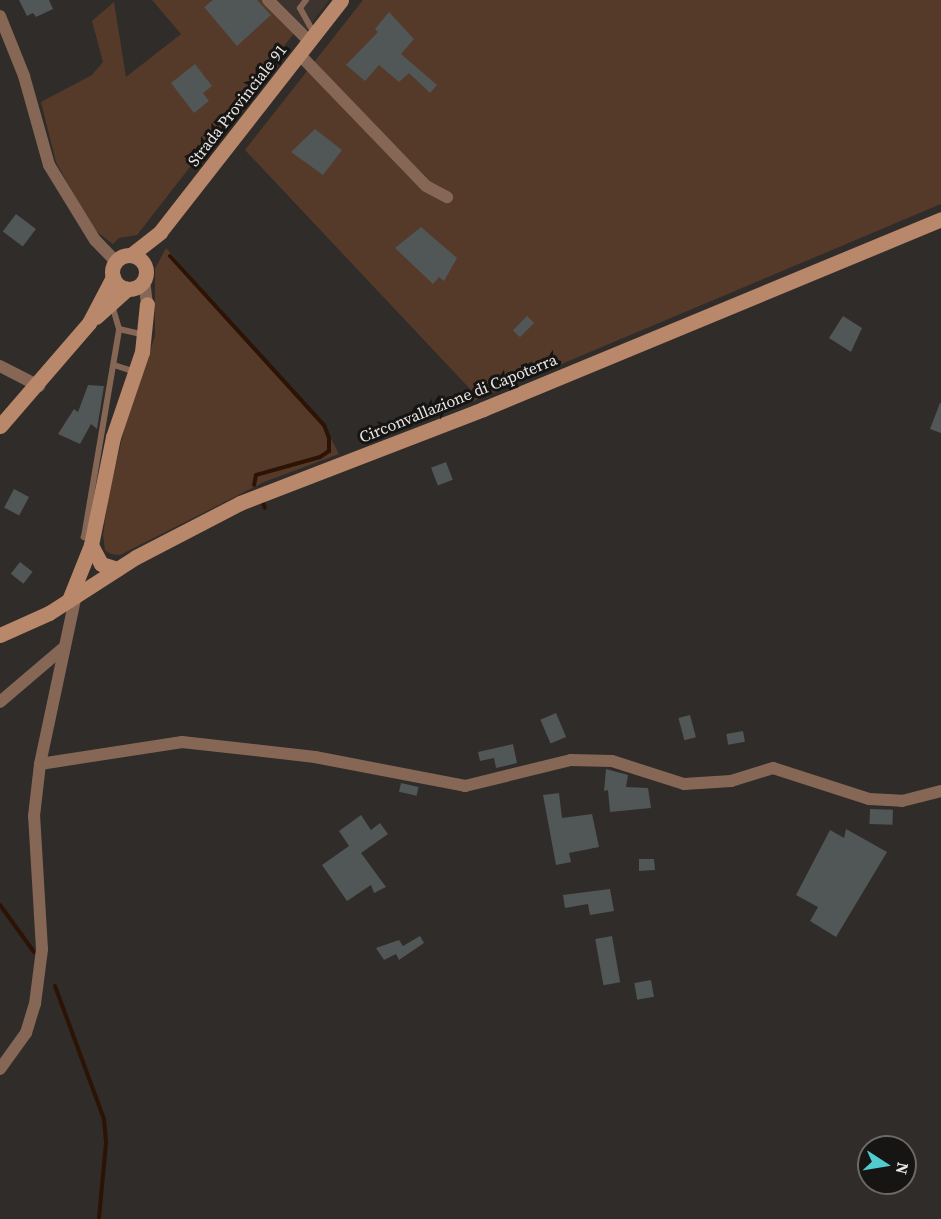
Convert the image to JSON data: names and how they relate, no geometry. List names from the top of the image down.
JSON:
{
  "streets": {
    "street": ["Strada Provinciale 91", "Circonvallazione di Capoterra"]
  },
  "north": "right"
}
